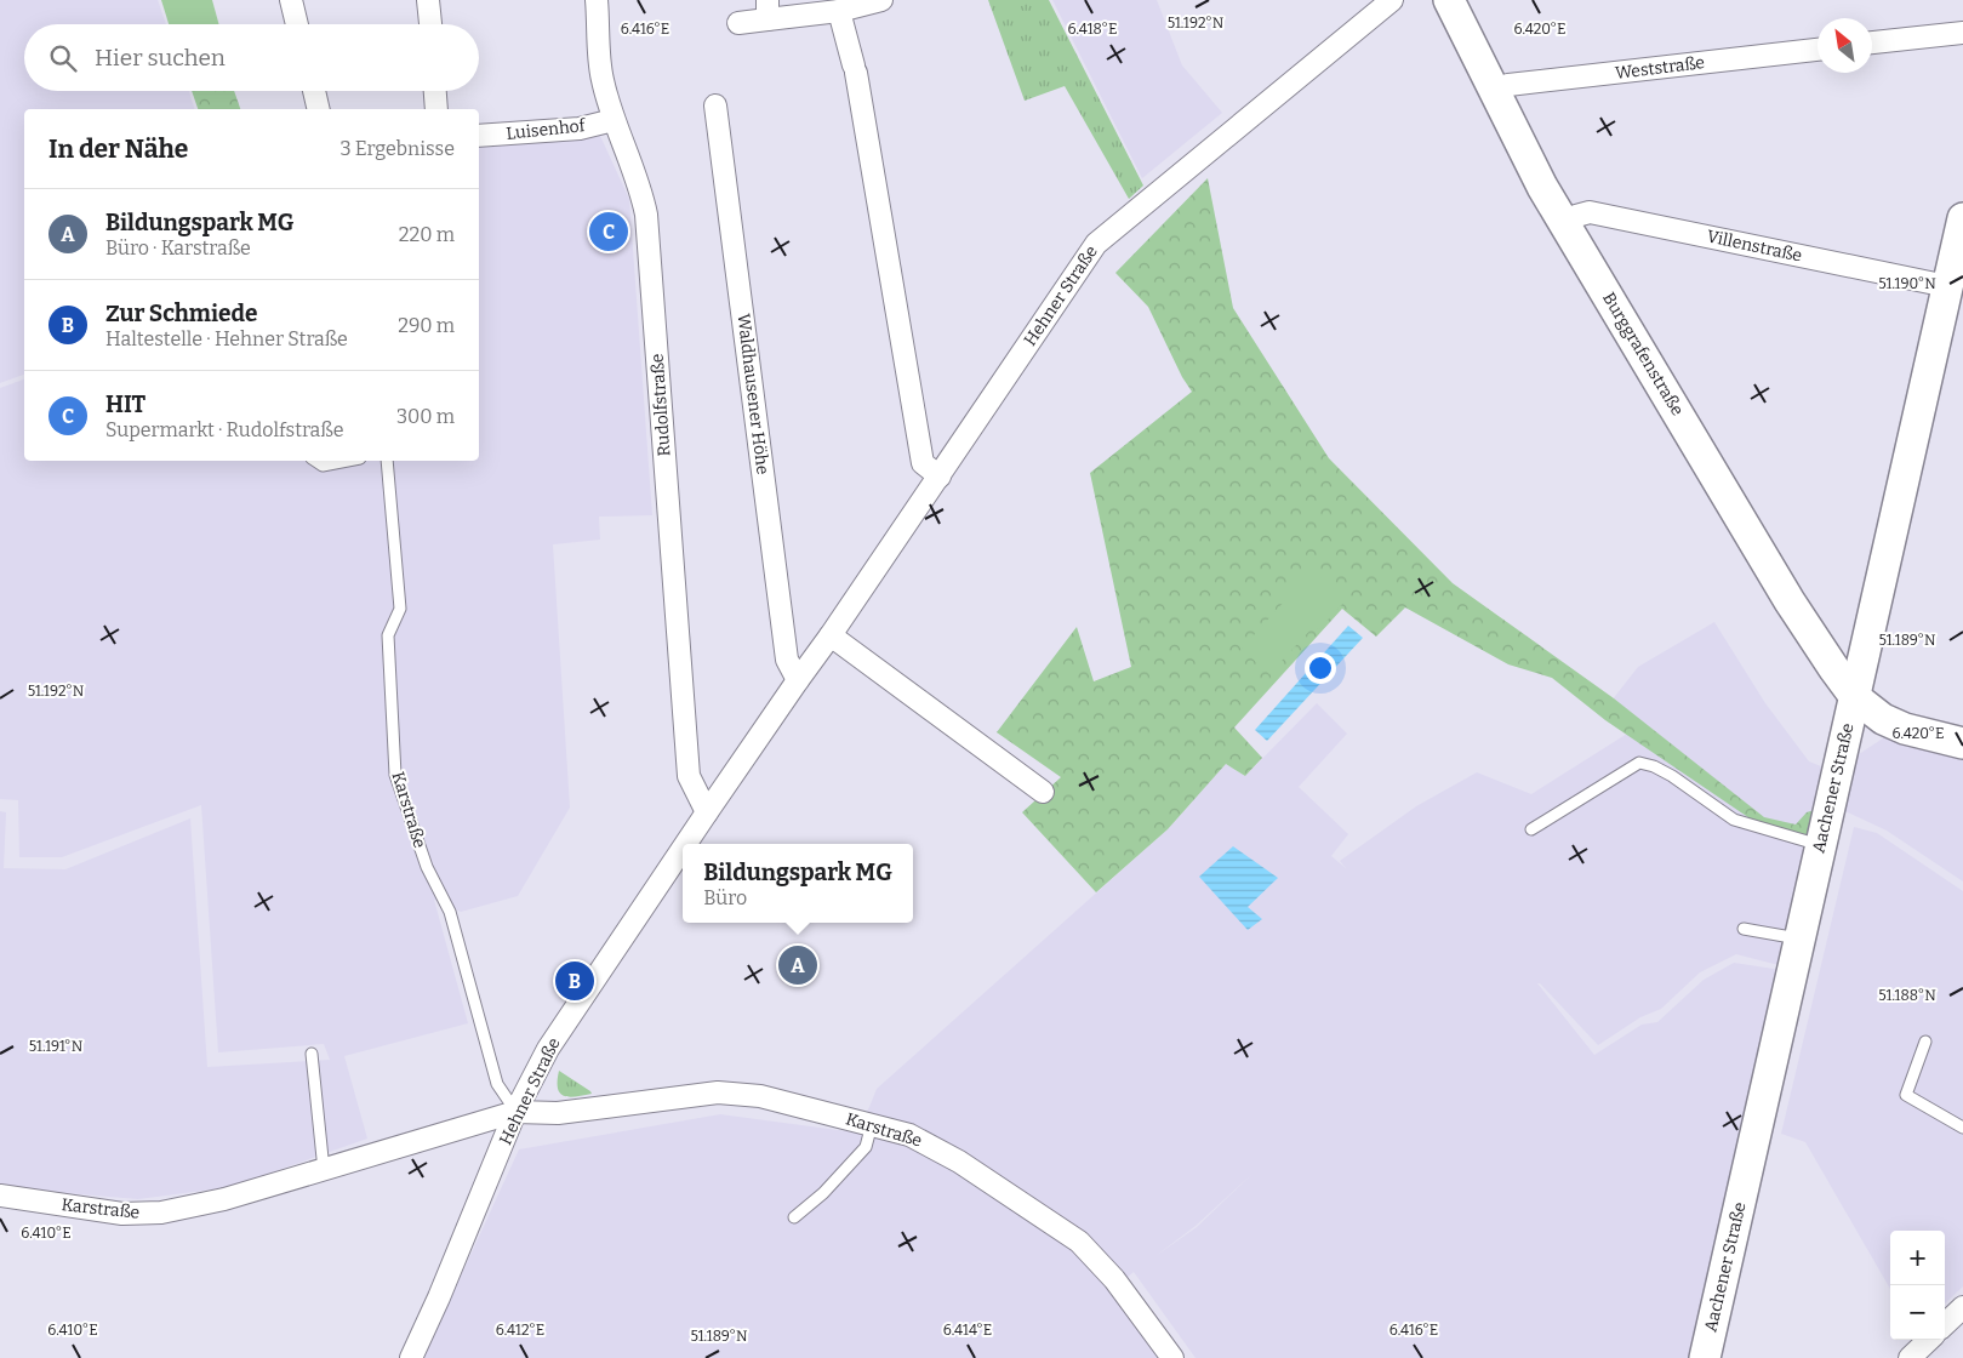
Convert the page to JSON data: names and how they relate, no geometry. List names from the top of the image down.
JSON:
{
  "streets": {
    "main road": ["Burggrafenstraße", "Aachener Straße"],
    "street": [
      "Weststraße",
      "Luisenhof",
      "Villenstraße",
      "Hehner Straße",
      "Waldhausener Höhe",
      "Rudolfstraße",
      "Karstraße"
    ]
  },
  "crossings": [
    ["Weststraße", "Burggrafenstraße"],
    ["Luisenhof", "Rudolfstraße"],
    ["Villenstraße", "Burggrafenstraße"],
    ["Villenstraße", "Aachener Straße"],
    ["Hehner Straße", "Waldhausener Höhe"],
    ["Hehner Straße", "Rudolfstraße"],
    ["Hehner Straße", "Karstraße"],
    ["Burggrafenstraße", "Aachener Straße"]
  ],
  "north": "top left",
  "page": {
    "search": "Hier suchen",
    "heading": ["In der Nähe", "3 Ergebnisse"],
    "list": [
      {
        "mark": "A",
        "name": "Bildungspark MG",
        "note": "Büro · Karstraße",
        "value": "220 m"
      },
      {
        "mark": "B",
        "name": "Zur Schmiede",
        "note": "Haltestelle · Hehner Straße",
        "value": "290 m"
      },
      {
        "mark": "C",
        "name": "HIT",
        "note": "Supermarkt · Rudolfstraße",
        "value": "300 m"
      }
    ],
    "pins": ["C", "A", "B"],
    "popup": ["Bildungspark MG", "Büro"],
    "map_buttons": ["+", "−"]
  },
  "coordinates": [
    "51.192°N",
    "6.416°E",
    "6.418°E",
    "6.420°E",
    "51.190°N",
    "51.189°N",
    "51.188°N",
    "51.191°N",
    "6.410°E",
    "6.412°E",
    "6.414°E"
  ]
}
